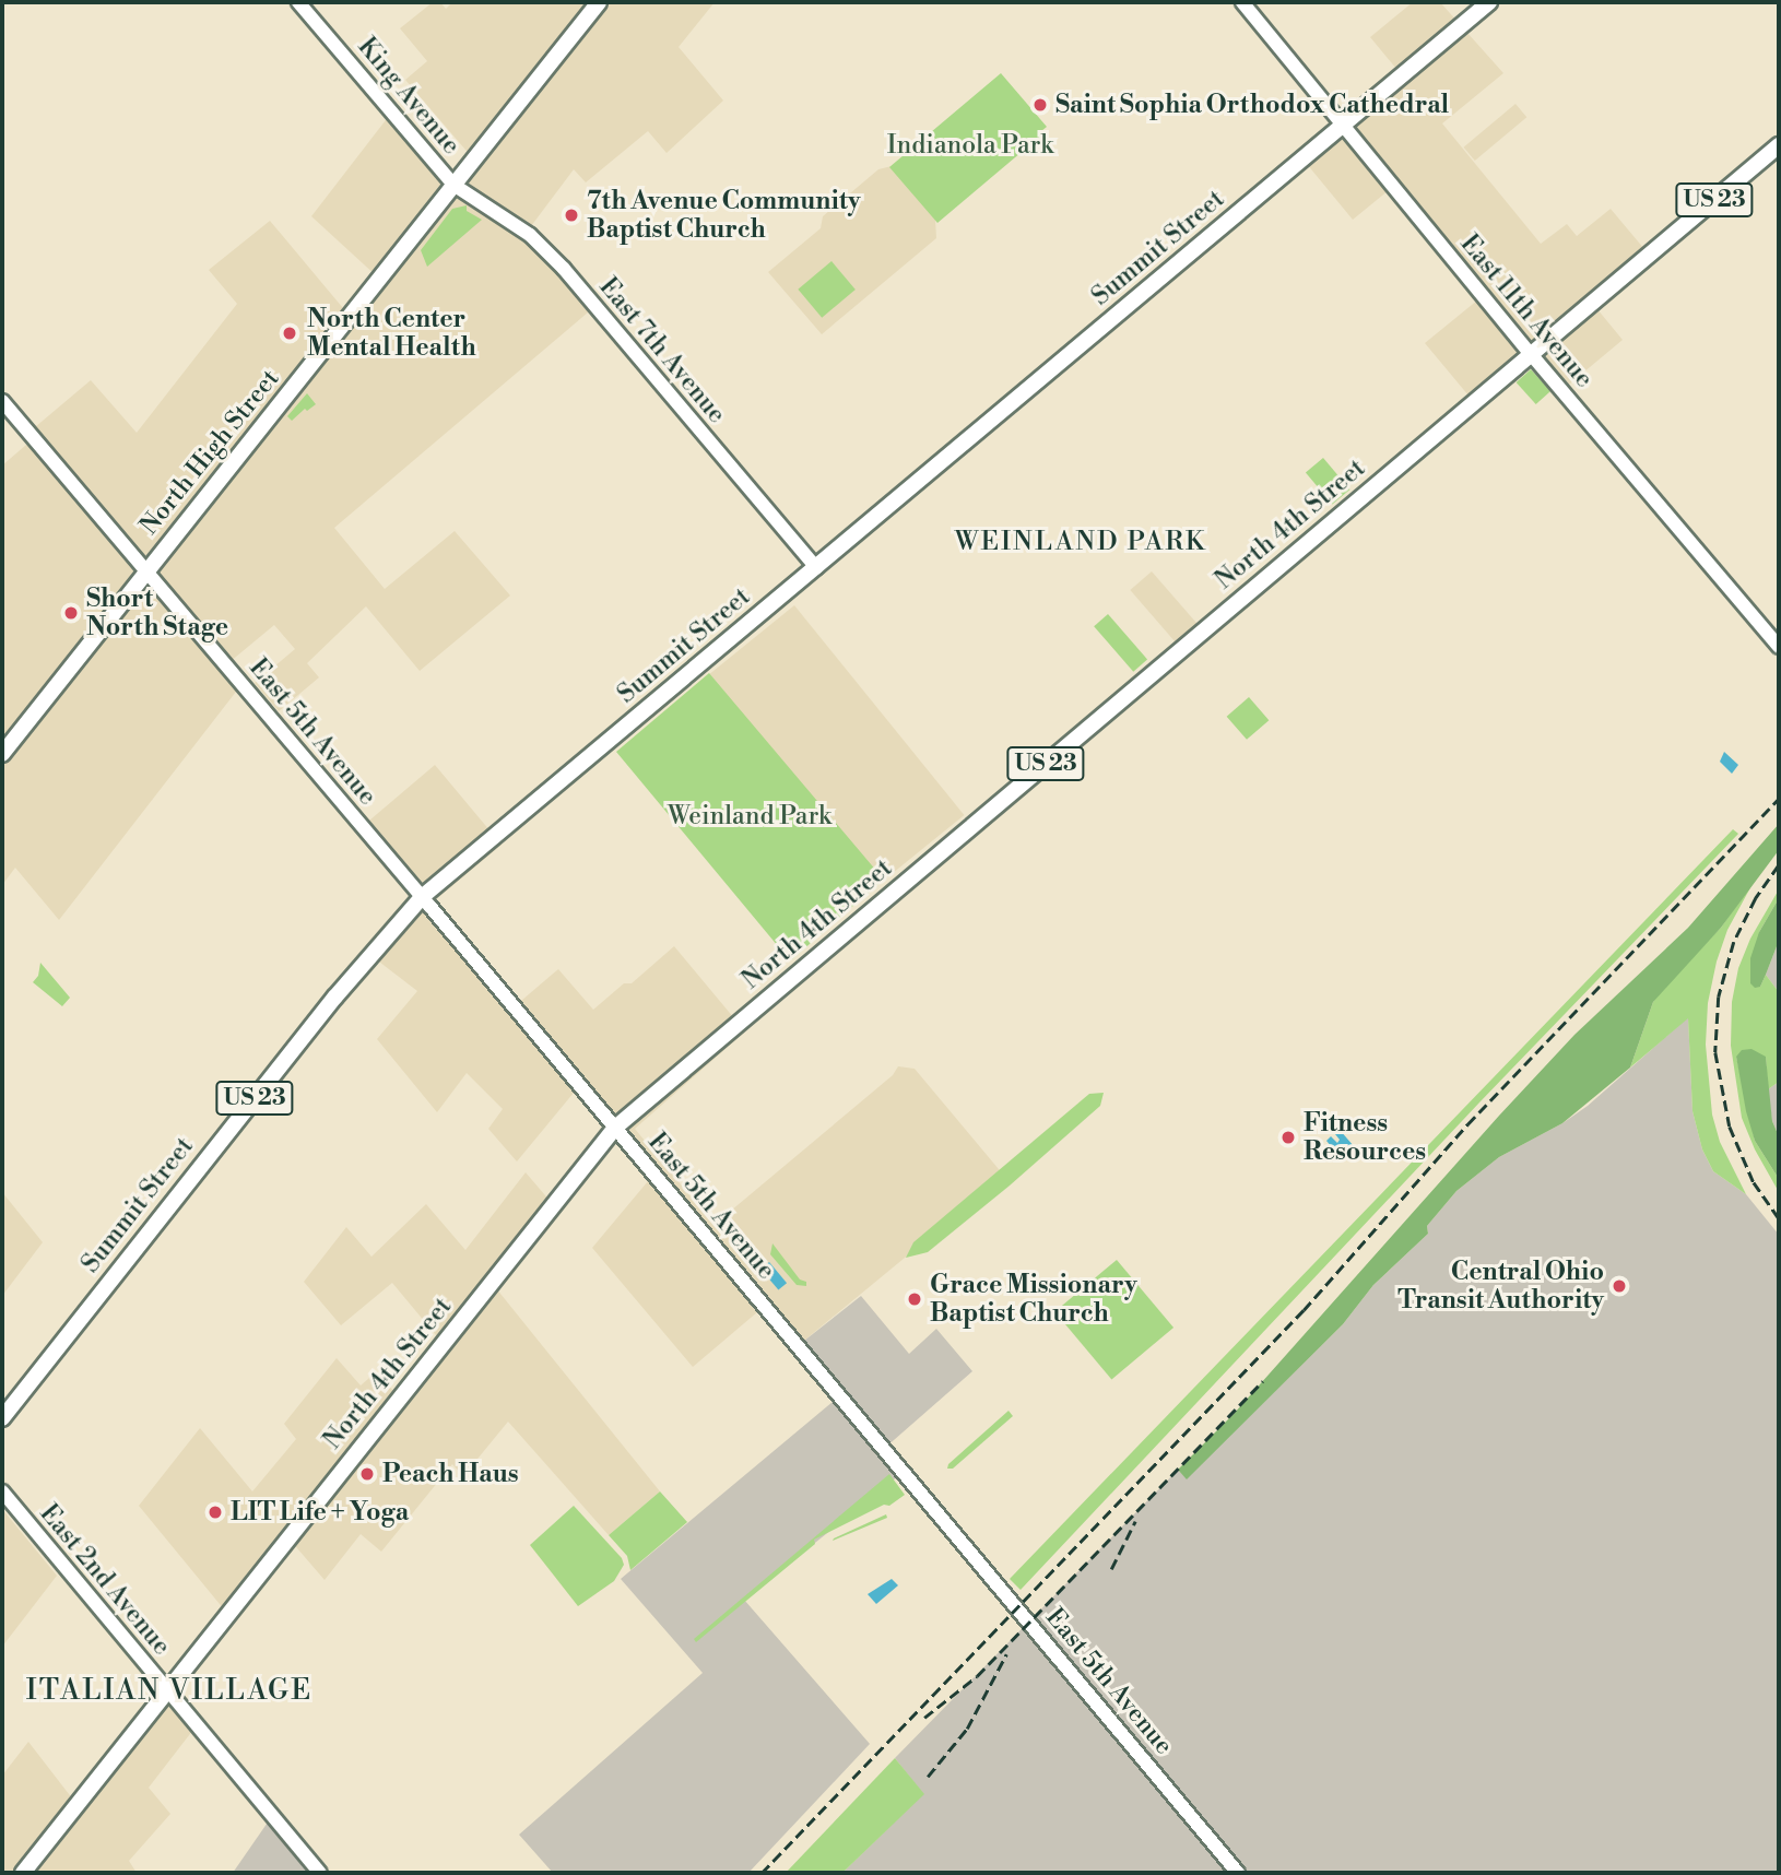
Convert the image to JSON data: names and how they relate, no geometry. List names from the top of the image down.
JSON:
{
  "streets": {
    "main road": [
      "US 23",
      "Summit Street",
      "North High Street",
      "North 4th Street"
    ],
    "street": [
      "King Avenue",
      "East 11th Avenue",
      "East 7th Avenue",
      "East 5th Avenue",
      "East 2nd Avenue"
    ]
  },
  "crossings": [
    ["King Avenue", "East 7th Avenue"],
    ["King Avenue", "North High Street"],
    ["Summit Street", "East 11th Avenue"],
    ["Summit Street", "East 7th Avenue"],
    ["Summit Street", "East 5th Avenue"],
    ["East 11th Avenue", "North 4th Street"],
    ["East 7th Avenue", "North High Street"],
    ["North High Street", "East 5th Avenue"],
    ["North 4th Street", "East 5th Avenue"],
    ["North 4th Street", "East 2nd Avenue"]
  ],
  "districts": ["WEINLAND PARK", "ITALIAN VILLAGE"],
  "parks": ["Indianola Park", "Weinland Park"],
  "places": [
    "Saint Sophia Orthodox Cathedral",
    "7th Avenue Community Baptist Church",
    "North Center Mental Health",
    "Short North Stage",
    "Fitness Resources",
    "Central Ohio Transit Authority",
    "Grace Missionary Baptist Church",
    "Peach Haus",
    "LIT Life + Yoga"
  ]
}
